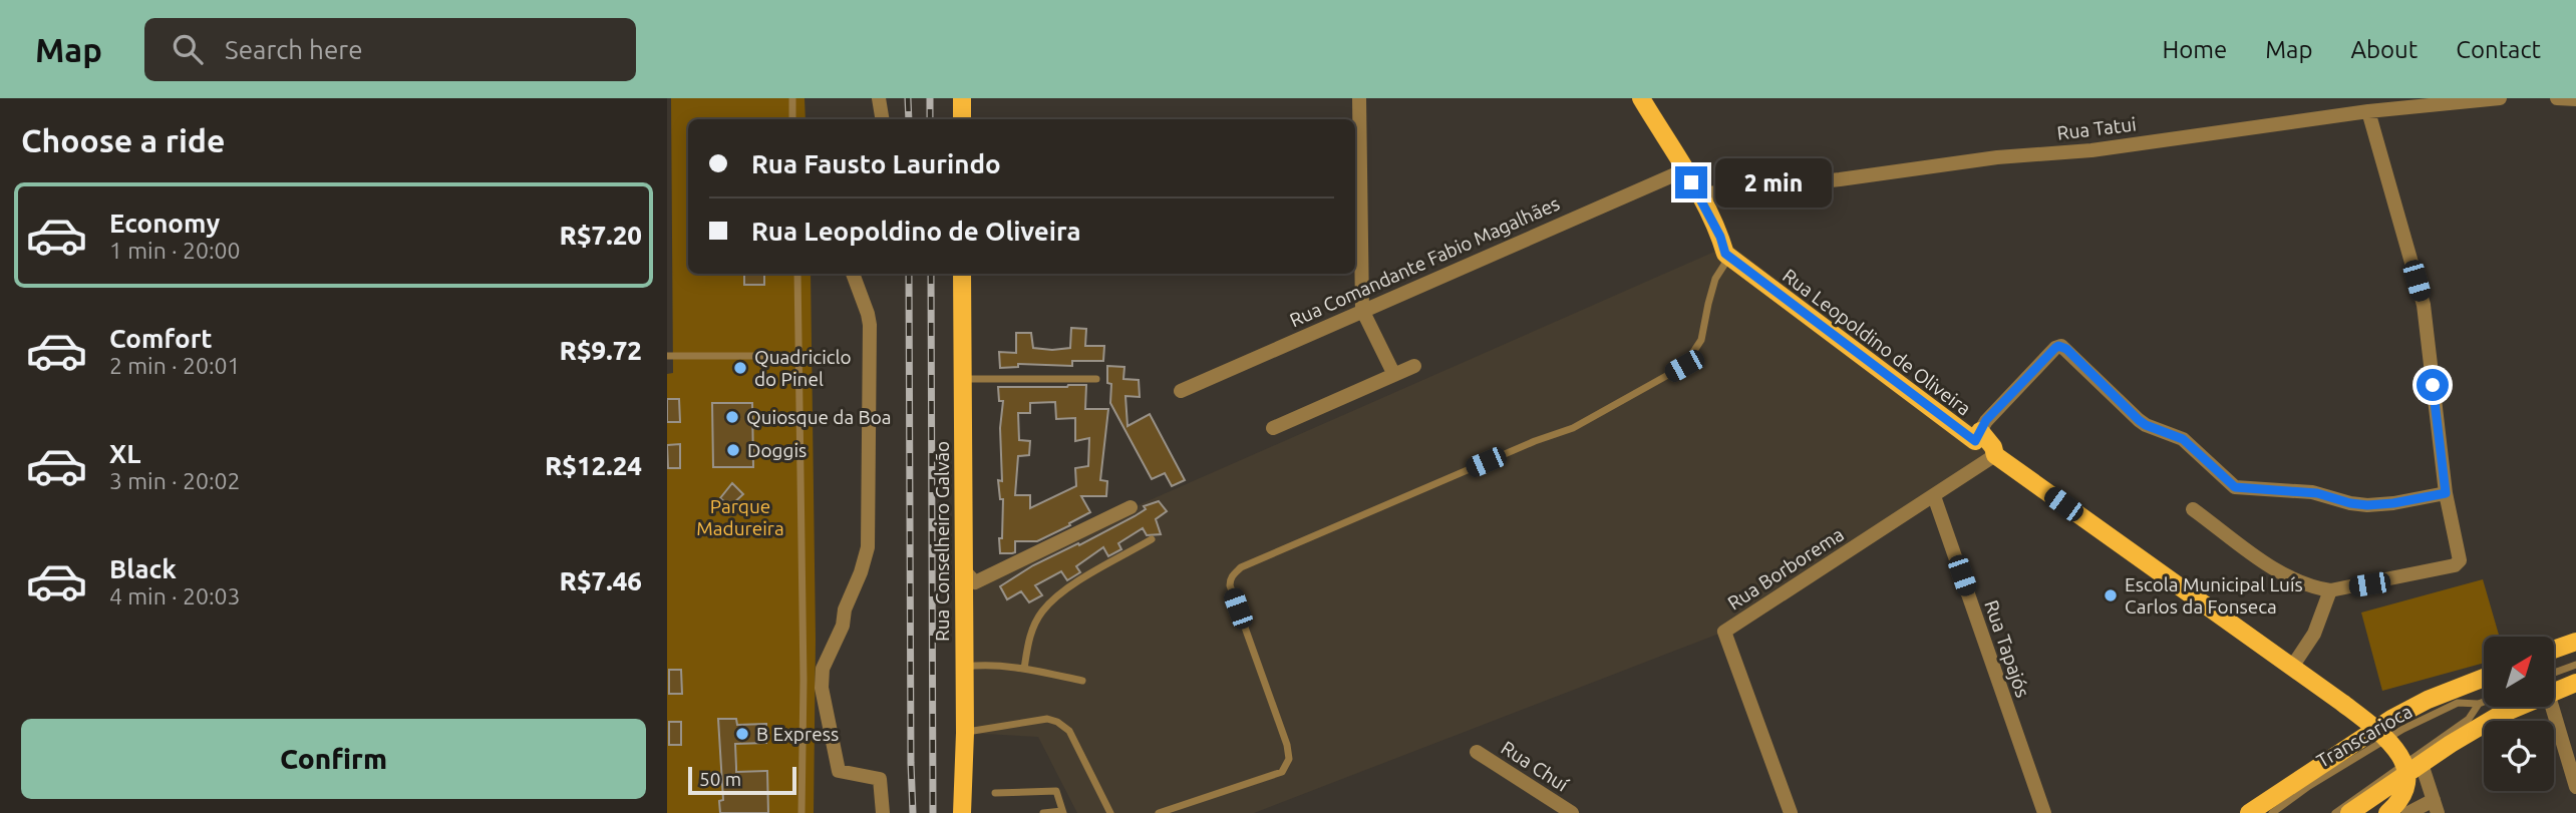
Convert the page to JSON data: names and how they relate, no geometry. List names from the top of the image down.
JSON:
{
  "streets": {
    "main road": ["Rua Leopoldino de Oliveira", "Rua Conselheiro Galvão"],
    "street": [
      "Rua Tatui",
      "Rua Comandante Fabio Magalhães",
      "Rua Borborema",
      "Rua Tapajós",
      "Rua Chuí"
    ],
    "lane": ["Transcarioca"]
  },
  "crossings": [
    ["Rua Leopoldino de Oliveira", "Rua Borborema"],
    ["Rua Leopoldino de Oliveira", "Transcarioca"],
    ["Rua Borborema", "Rua Tapajós"]
  ],
  "parks": ["Parque Madureira"],
  "places": [
    "Quadriciclo do Pinel",
    "Quiosque da Boa",
    "Doggis",
    "Escola Municipal Luís Carlos da Fonseca",
    "B Express"
  ],
  "scale_bar": "50 m",
  "north": "top right",
  "page": {
    "header": "Map",
    "search": "Search here",
    "nav": [
      "Home",
      "Map",
      "About",
      "Contact"
    ],
    "heading": "Choose a ride",
    "banner": ["Rua Fausto Laurindo", "Rua Leopoldino de Oliveira"],
    "bubble": "2 min",
    "list": [
      {
        "name": "Economy",
        "note": "1 min · 20:00",
        "value": "R$7.20"
      },
      {
        "name": "Comfort",
        "note": "2 min · 20:01",
        "value": "R$9.72"
      },
      {
        "name": "XL",
        "note": "3 min · 20:02",
        "value": "R$12.24"
      },
      {
        "name": "Black",
        "note": "4 min · 20:03",
        "value": "R$7.46"
      }
    ],
    "buttons": "Confirm",
    "scale": "50 m"
  }
}
